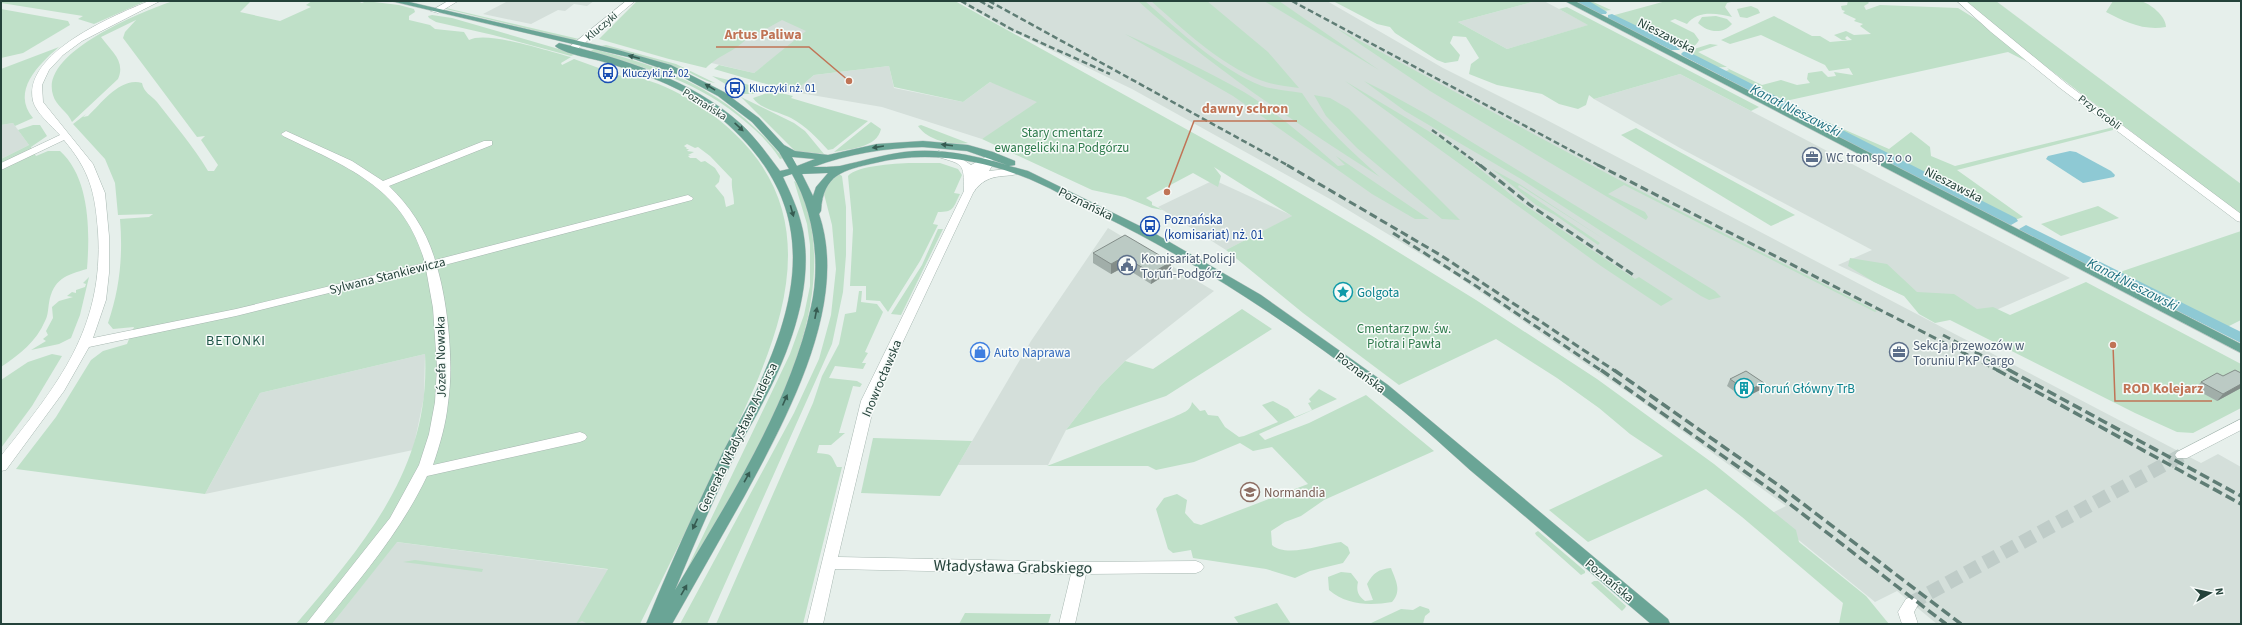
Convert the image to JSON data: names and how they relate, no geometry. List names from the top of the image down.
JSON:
{
  "streets": {
    "main road": ["Nieszawska", "Poznańska", "Generała Władysława Andersa"],
    "street": [
      "Kluczyki",
      "Przy Grobli",
      "Sylwana Stankiewicza",
      "Józefa Nowaka",
      "Inowrocławska",
      "Władysława Grabskiego"
    ]
  },
  "crossings": [
    ["Kluczyki", "Poznańska"],
    ["Poznańska", "Inowrocławska"],
    ["Poznańska", "Generała Władysława Andersa"],
    ["Sylwana Stankiewicza", "Józefa Nowaka"],
    ["Inowrocławska", "Władysława Grabskiego"]
  ],
  "districts": ["BETONKI"],
  "water": ["Kanał Nieszawski"],
  "parks": ["Stary cmentarz ewangelicki na Podgórzu", "Cmentarz pw. św. Piotra i Pawła"],
  "places": {
    "bus stop": ["Kluczyki nż. 02", "Kluczyki nż. 01", "Poznańska (komisariat) nż. 01"],
    "other": ["Artus Paliwa", "dawny schron", "ROD Kolejarz"],
    "office": ["WC tron sp z o o", "Sekcja przewozów w Toruniu PKP Cargo"],
    "public building": ["Komisariat Policji Toruń-Podgórz"],
    "place": ["Golgota"],
    "shop": ["Auto Naprawa"],
    "building": ["Toruń Główny TrB"],
    "school or university": ["Normandia"]
  },
  "north": "right"
}
